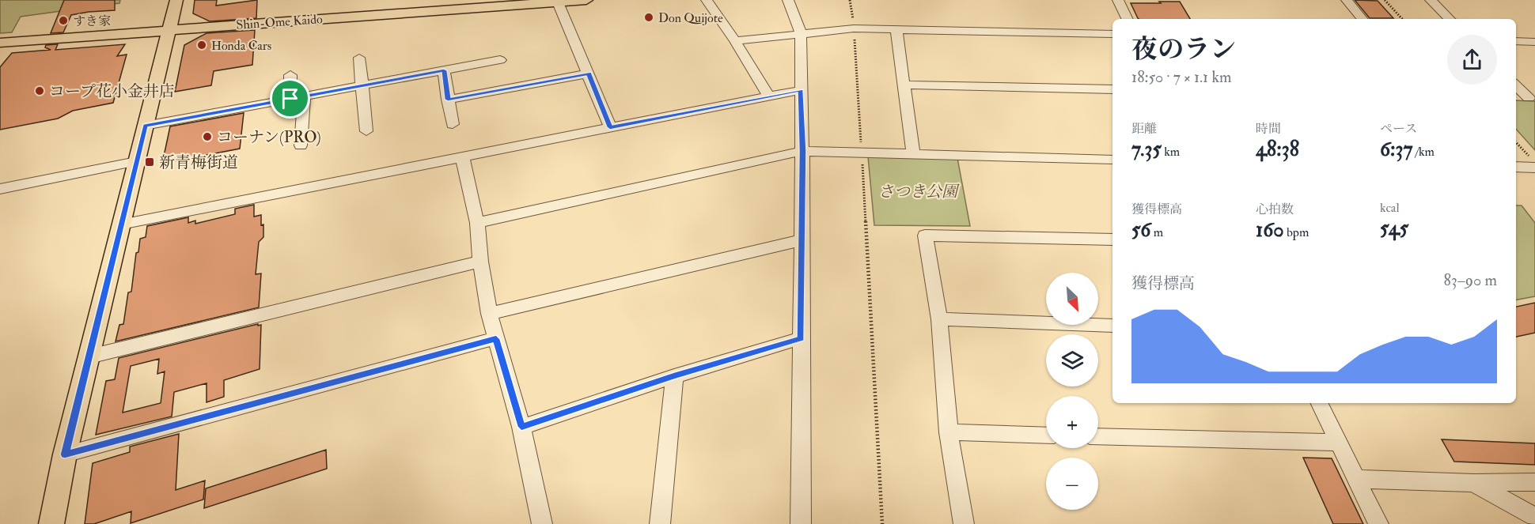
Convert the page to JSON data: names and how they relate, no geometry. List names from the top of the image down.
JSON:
{
  "streets": {
    "main road": ["Shin-Ome Kaido"]
  },
  "parks": ["さつき公園"],
  "places": {
    "other": [
      "Don Quijote",
      "すき家",
      "Honda Cars",
      "コープ花小金井店",
      "コーナン(PRO)"
    ],
    "transit": ["新青梅街道"]
  },
  "north": "bottom right",
  "page": {
    "heading": ["夜のラン", "18:50 · 7 × 1.1 km"],
    "stats": [
      ["距離", "7.35 km"],
      ["時間", "48:38"],
      ["ペース", "6:37 /km"],
      ["獲得標高", "56 m"],
      ["心拍数", "160 bpm"],
      ["kcal", "545"]
    ],
    "chart": ["獲得標高", "83–90 m"],
    "map_buttons": ["+", "−"]
  }
}
